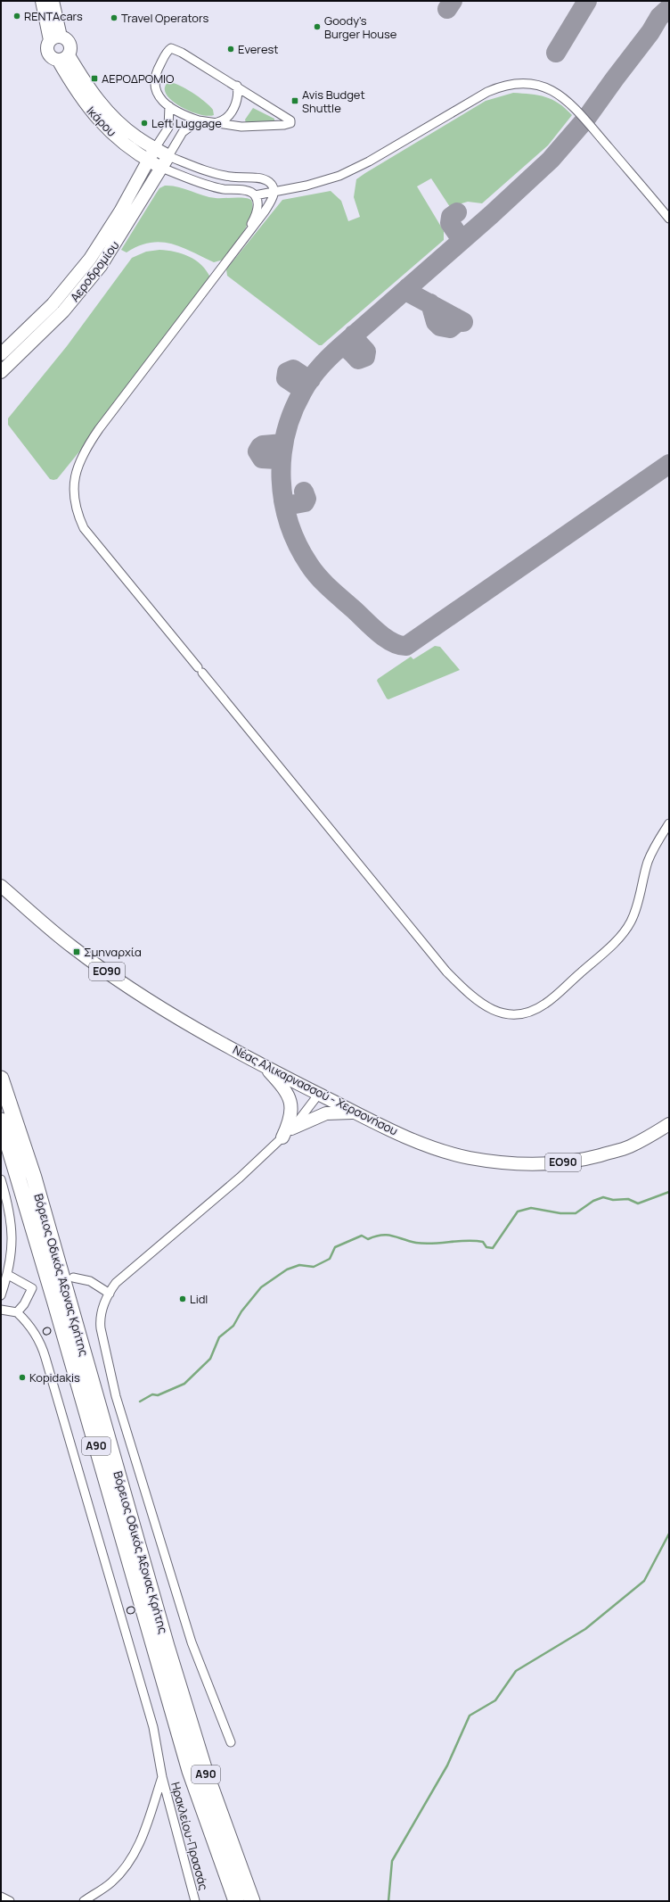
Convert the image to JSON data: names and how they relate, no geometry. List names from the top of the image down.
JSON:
{
  "streets": {
    "highway": ["Βόρειος Οδικός Άξονας Κρήτης", "Α90"],
    "main road": [
      "Ικάρου",
      "Αεροδρομίου",
      "ΕΟ90",
      "Νέας Αλικαρνασσού - Χερσονήσου"
    ],
    "street": ["Ο", "Ηρακλείου-Πρασσάς"]
  },
  "crossings": [
    ["Ικάρου", "Αεροδρομίου"],
    ["Ο", "Ηρακλείου-Πρασσάς"]
  ],
  "places": {
    "other": [
      "RENTAcars",
      "Travel Operators",
      "Goody's Burger House",
      "Everest",
      "Left Luggage",
      "Lidl",
      "Kopidakis"
    ],
    "transit": ["ΑΕΡΟΔΡΟΜΙΟ", "Avis Budget Shuttle", "Σμηναρχία"]
  }
}
